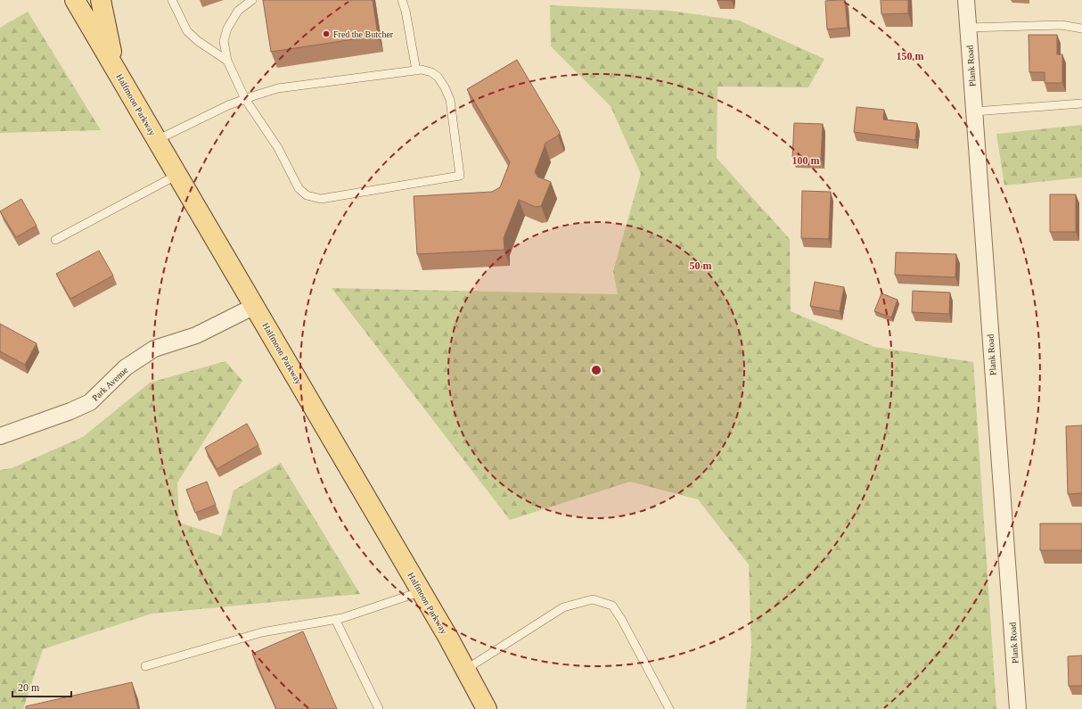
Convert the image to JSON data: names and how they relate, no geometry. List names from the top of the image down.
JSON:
{
  "streets": {
    "main road": ["Halfmoon Parkway"],
    "street": ["Plank Road", "Park Avenue"]
  },
  "crossings": [
    ["Halfmoon Parkway", "Park Avenue"]
  ],
  "places": ["Fred the Butcher"],
  "scale_bar": "20 m",
  "rings": ["150 m", "100 m", "50 m"]
}
